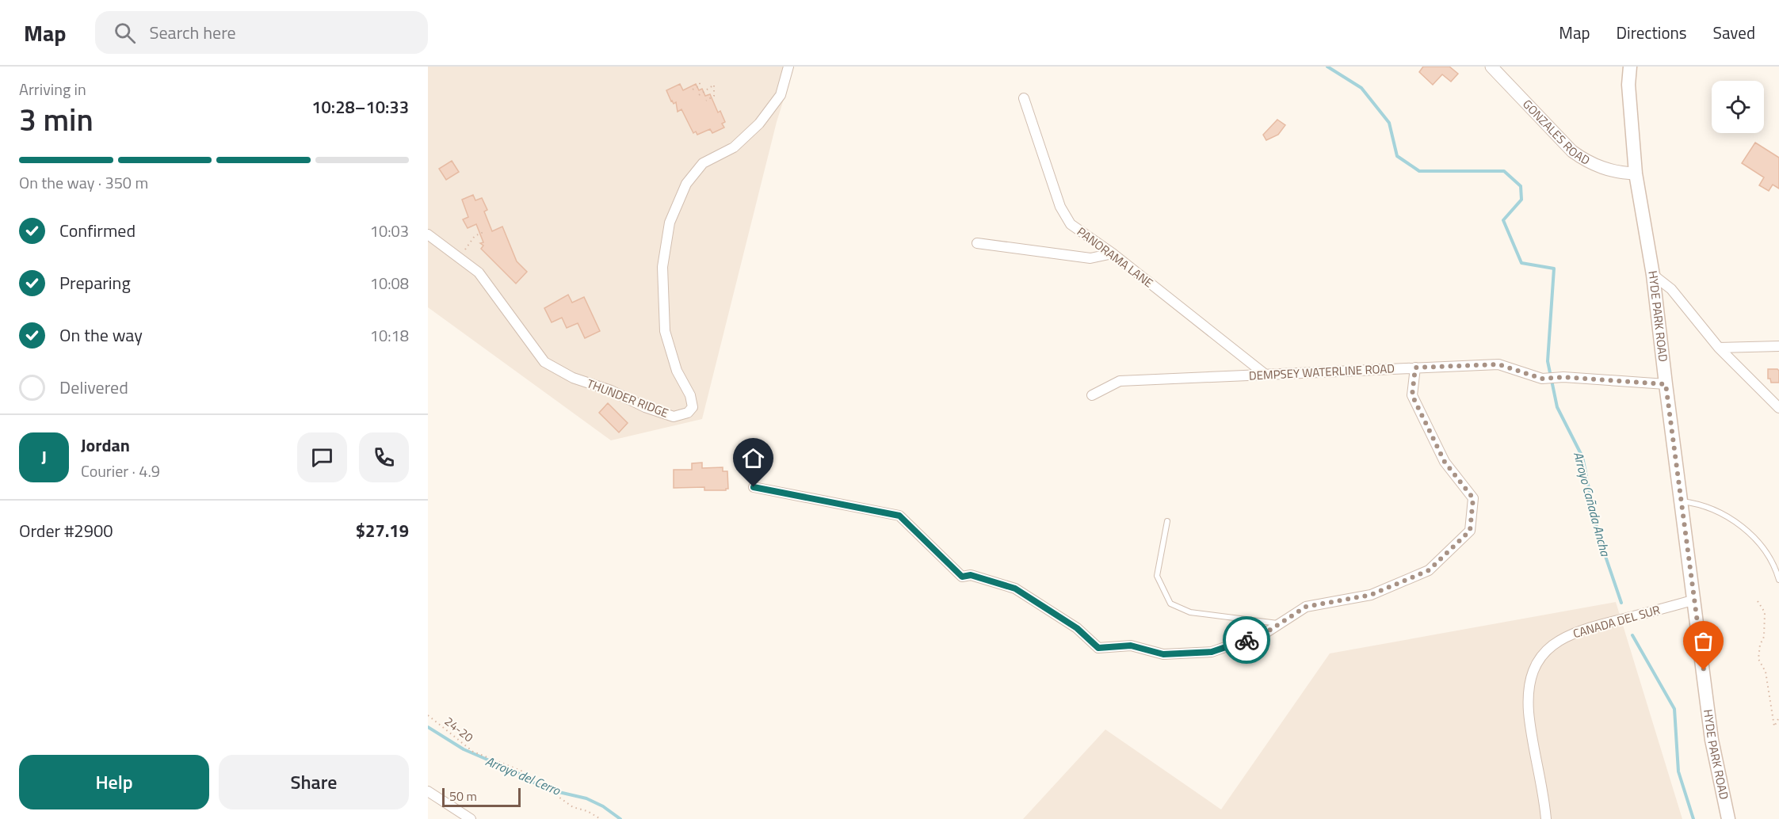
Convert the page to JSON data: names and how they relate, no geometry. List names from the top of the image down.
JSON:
{
  "streets": {
    "main road": ["HYDE PARK ROAD"],
    "street": [
      "GONZALES ROAD",
      "PANORAMA LANE",
      "DEMPSEY WATERLINE ROAD",
      "THUNDER RIDGE",
      "CANADA DEL SUR"
    ],
    "path": ["24-20"]
  },
  "crossings": [
    ["GONZALES ROAD", "HYDE PARK ROAD"],
    ["PANORAMA LANE", "DEMPSEY WATERLINE ROAD"],
    ["HYDE PARK ROAD", "DEMPSEY WATERLINE ROAD"],
    ["HYDE PARK ROAD", "CANADA DEL SUR"]
  ],
  "water": ["Arroyo Cañada Ancha", "Arroyo del Cerro"],
  "scale_bar": "50 m",
  "page": {
    "header": "Map",
    "search": "Search here",
    "nav": ["Map", "Directions", "Saved"],
    "heading": ["3 min", "Arriving in", "10:28–10:33"],
    "panel": [
      "Jordan",
      "Courier · 4.9",
      "Order #2900",
      "$27.19"
    ],
    "bar": "On the way · 350 m",
    "list": [
      ["Confirmed", "10:03"],
      ["Preparing", "10:08"],
      ["On the way", "10:18"],
      "Delivered"
    ],
    "round": "J",
    "buttons": ["Help", "Share"],
    "scale": "50 m"
  }
}
